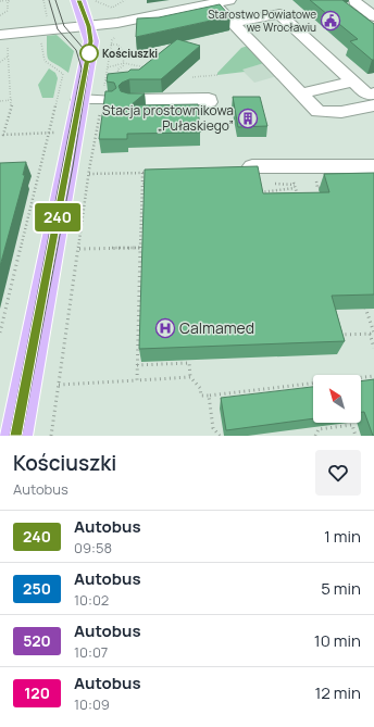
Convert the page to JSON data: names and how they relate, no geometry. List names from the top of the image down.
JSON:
{
  "places": {
    "public building": ["Starostwo Powiatowe we Wrocławiu"],
    "other": ["Kościuszki"],
    "building": ["Stacja prostownikowa „Pułaskiego”"],
    "hospital": ["Calmamed"]
  },
  "lines": ["bus line 240"],
  "north": "top left",
  "page": {
    "on_map": "240",
    "heading": ["Kościuszki", "Autobus"],
    "list": [
      {
        "mark": "240",
        "name": "Autobus",
        "note": "09:58",
        "value": "1 min"
      },
      {
        "mark": "250",
        "name": "Autobus",
        "note": "10:02",
        "value": "5 min"
      },
      {
        "mark": "520",
        "name": "Autobus",
        "note": "10:07",
        "value": "10 min"
      },
      {
        "mark": "120",
        "name": "Autobus",
        "note": "10:09",
        "value": "12 min"
      }
    ]
  }
}
